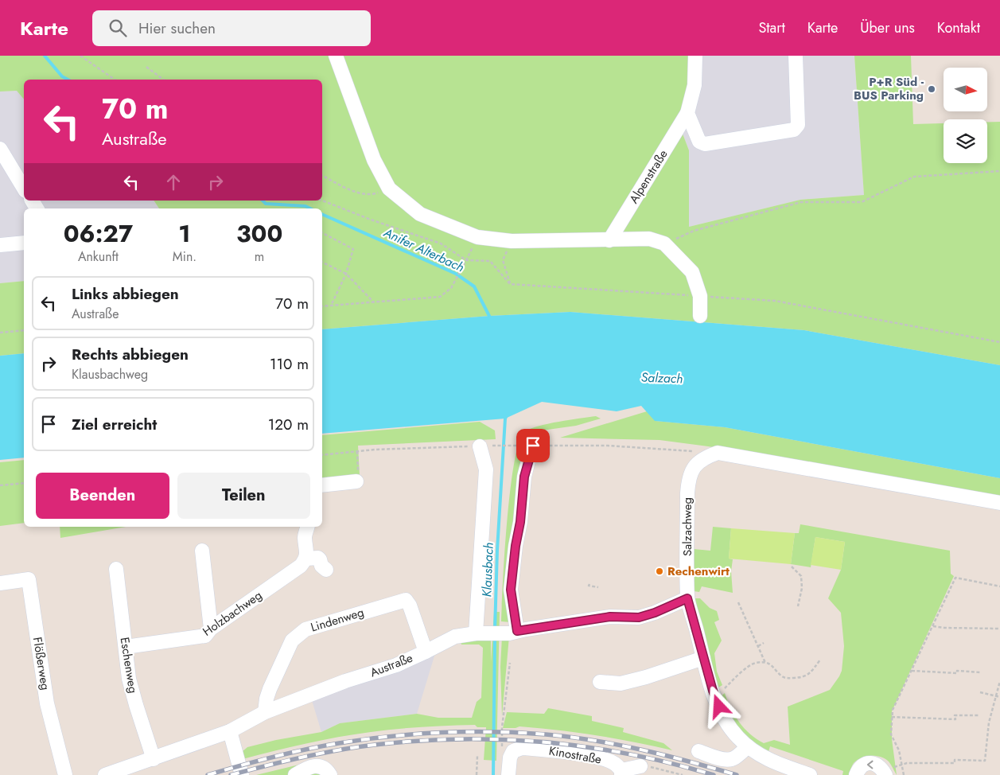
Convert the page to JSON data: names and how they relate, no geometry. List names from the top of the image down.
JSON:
{
  "streets": {
    "street": [
      "Alpenstraße",
      "Salzachweg",
      "Holzbachweg",
      "Lindenweg",
      "Flößerweg",
      "Eschenweg",
      "Austraße",
      "Kinostraße"
    ]
  },
  "crossings": [
    ["Salzachweg", "Austraße"],
    ["Holzbachweg", "Eschenweg"],
    ["Lindenweg", "Austraße"],
    ["Eschenweg", "Austraße"]
  ],
  "water": ["Anifer Alterbach", "Salzach", "Klausbach"],
  "places": ["P+R Süd - BUS Parking", "Rechenwirt"],
  "north": "right",
  "page": {
    "header": "Karte",
    "search": "Hier suchen",
    "nav": [
      "Start",
      "Karte",
      "Über uns",
      "Kontakt"
    ],
    "turn": ["70 m", "Austraße"],
    "eta": [
      "06:27",
      "Ankunft",
      "1",
      "Min.",
      "300",
      "m"
    ],
    "list": [
      {
        "name": "Links abbiegen",
        "note": "Austraße",
        "value": "70 m"
      },
      {
        "name": "Rechts abbiegen",
        "note": "Klausbachweg",
        "value": "110 m"
      },
      {
        "name": "Ziel erreicht",
        "value": "120 m"
      }
    ],
    "buttons": ["Beenden", "Teilen"]
  }
}
